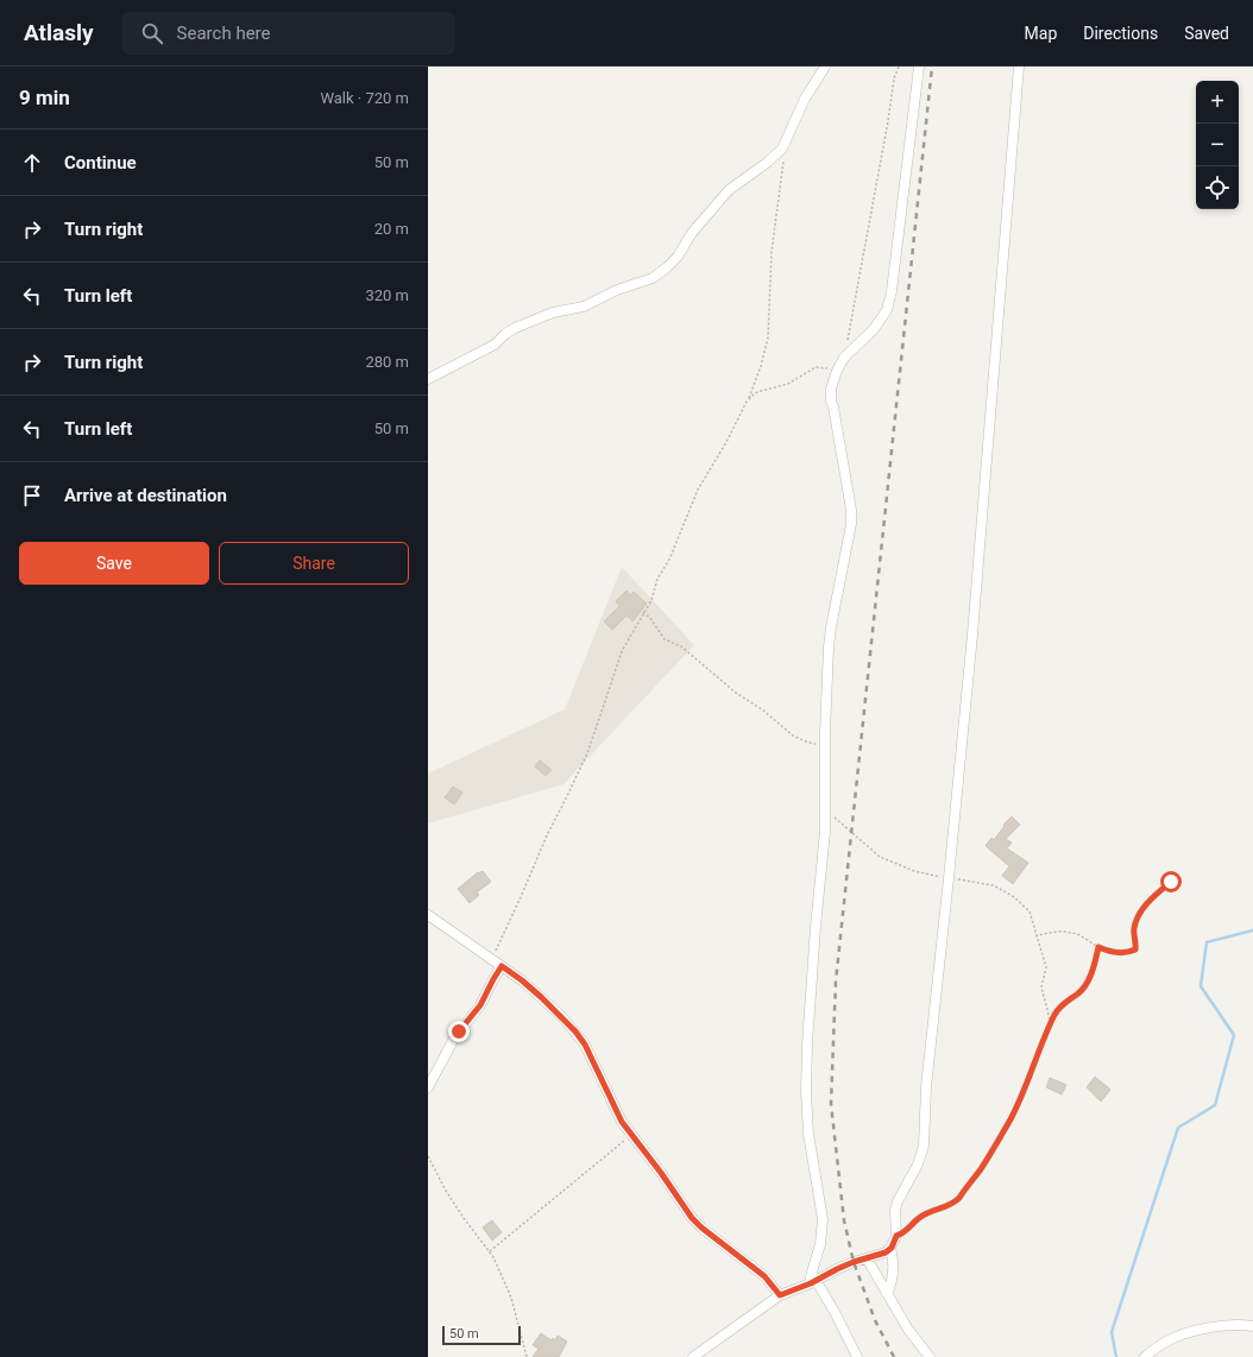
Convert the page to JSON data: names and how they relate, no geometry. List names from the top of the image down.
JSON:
{
  "scale_bar": "50 m",
  "page": {
    "header": "Atlasly",
    "search": "Search here",
    "nav": ["Map", "Directions", "Saved"],
    "heading": ["9 min", "Walk · 720 m"],
    "map_buttons": ["+", "−"],
    "list": [
      ["Continue", "50 m"],
      ["Turn right", "20 m"],
      ["Turn left", "320 m"],
      ["Turn right", "280 m"],
      ["Turn left", "50 m"],
      "Arrive at destination"
    ],
    "buttons": ["Save", "Share"],
    "scale": "50 m"
  }
}
